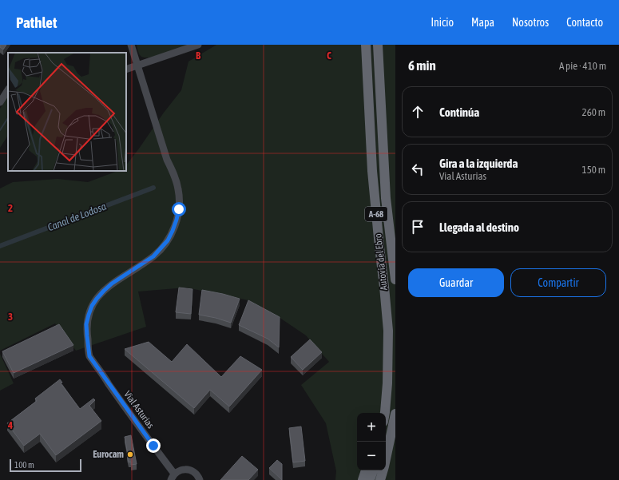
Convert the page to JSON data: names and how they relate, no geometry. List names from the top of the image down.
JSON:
{
  "streets": {
    "highway": ["A-68", "Autovía del Ebro"],
    "street": ["Vial Asturias"]
  },
  "water": ["Canal de Lodosa"],
  "places": ["Eurocam"],
  "scale_bar": "100 m",
  "page": {
    "header": "Pathlet",
    "nav": [
      "Inicio",
      "Mapa",
      "Nosotros",
      "Contacto"
    ],
    "heading": ["6 min", "A pie · 410 m"],
    "list": [
      ["Continúa", "260 m"],
      ["Gira a la izquierda", "Vial Asturias", "150 m"],
      "Llegada al destino"
    ],
    "buttons": ["Guardar", "Compartir"],
    "map_buttons": ["+", "−"],
    "scale": "100 m"
  },
  "grid": {
    "columns": ["B", "C"],
    "rows": ["2", "3", "4"]
  }
}
